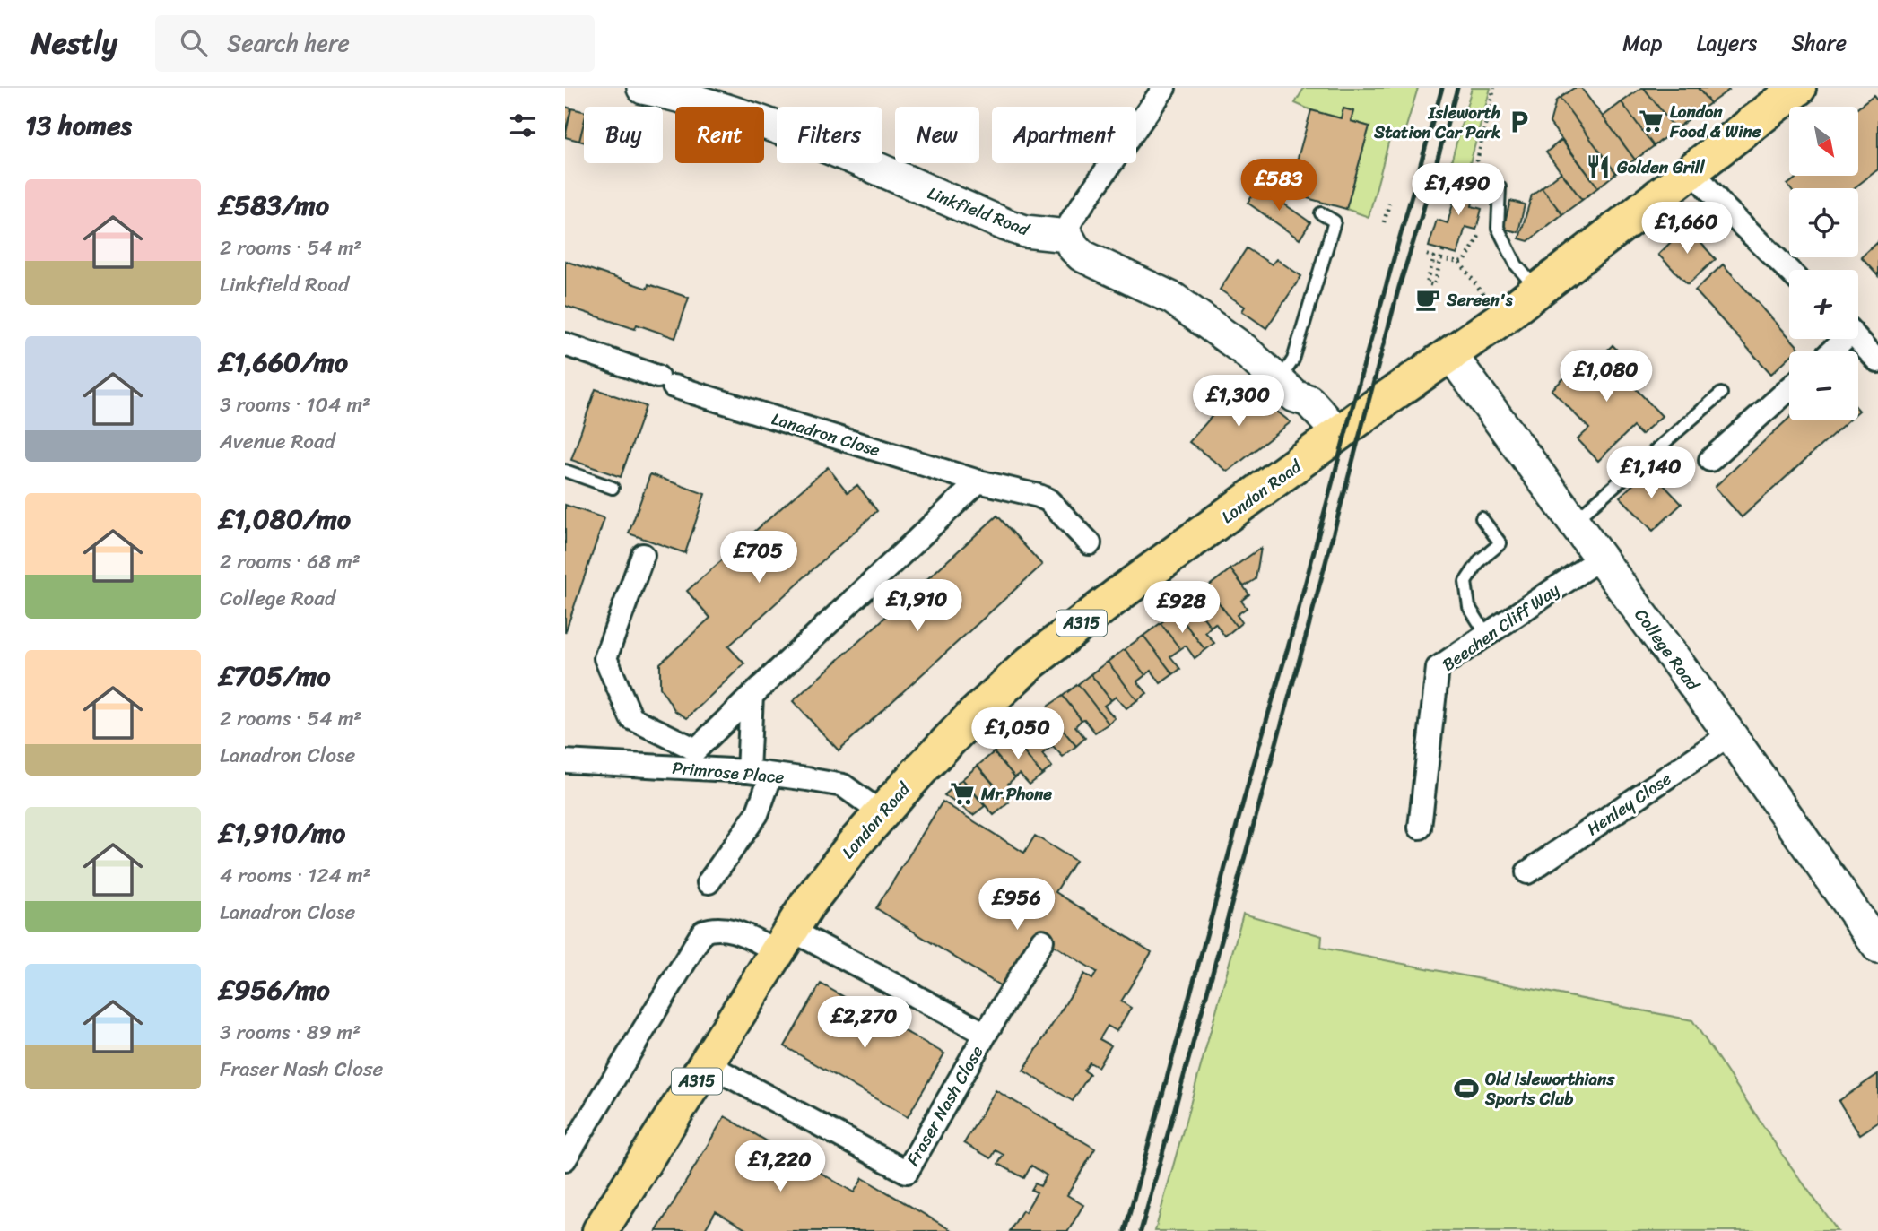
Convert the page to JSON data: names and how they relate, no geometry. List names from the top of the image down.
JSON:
{
  "streets": {
    "main road": ["London Road", "A315"],
    "street": [
      "Linkfield Road",
      "Lanadron Close",
      "Beechen Cliff Way",
      "College Road",
      "Primrose Place",
      "Henley Close",
      "Fraser Nash Close"
    ]
  },
  "crossings": [
    ["London Road", "College Road"],
    ["London Road", "Primrose Place"],
    ["London Road", "Fraser Nash Close"],
    ["Beechen Cliff Way", "College Road"],
    ["College Road", "Henley Close"]
  ],
  "places": {
    "supermarket": ["London Food & Wine", "Mr Phone"],
    "parking": ["Isleworth Station Car Park"],
    "restaurant": ["Golden Grill"],
    "cafe": ["Sereen's"],
    "sports": ["Old Isleworthians Sports Club"]
  },
  "north": "bottom right",
  "page": {
    "header": "Nestly",
    "search": "Search here",
    "nav": ["Map", "Layers", "Share"],
    "heading": "13 homes",
    "map_buttons": ["+", "−"],
    "chip": [
      "Buy",
      "Rent",
      "Filters",
      "New",
      "Apartment"
    ],
    "price": [
      "£583",
      "£1,490",
      "£1,660",
      "£1,080",
      "£1,300",
      "£1,140",
      "£705",
      "£1,910",
      "£928",
      "£1,050",
      "£956",
      "£2,270",
      "£1,220"
    ],
    "list": [
      {
        "name": "£583/mo",
        "note": "2 rooms · 54 m² · Linkfield Road"
      },
      {
        "name": "£1,660/mo",
        "note": "3 rooms · 104 m² · Avenue Road"
      },
      {
        "name": "£1,080/mo",
        "note": "2 rooms · 68 m² · College Road"
      },
      {
        "name": "£705/mo",
        "note": "2 rooms · 54 m² · Lanadron Close"
      },
      {
        "name": "£1,910/mo",
        "note": "4 rooms · 124 m² · Lanadron Close"
      },
      {
        "name": "£956/mo",
        "note": "3 rooms · 89 m² · Fraser Nash Close"
      }
    ]
  }
}
